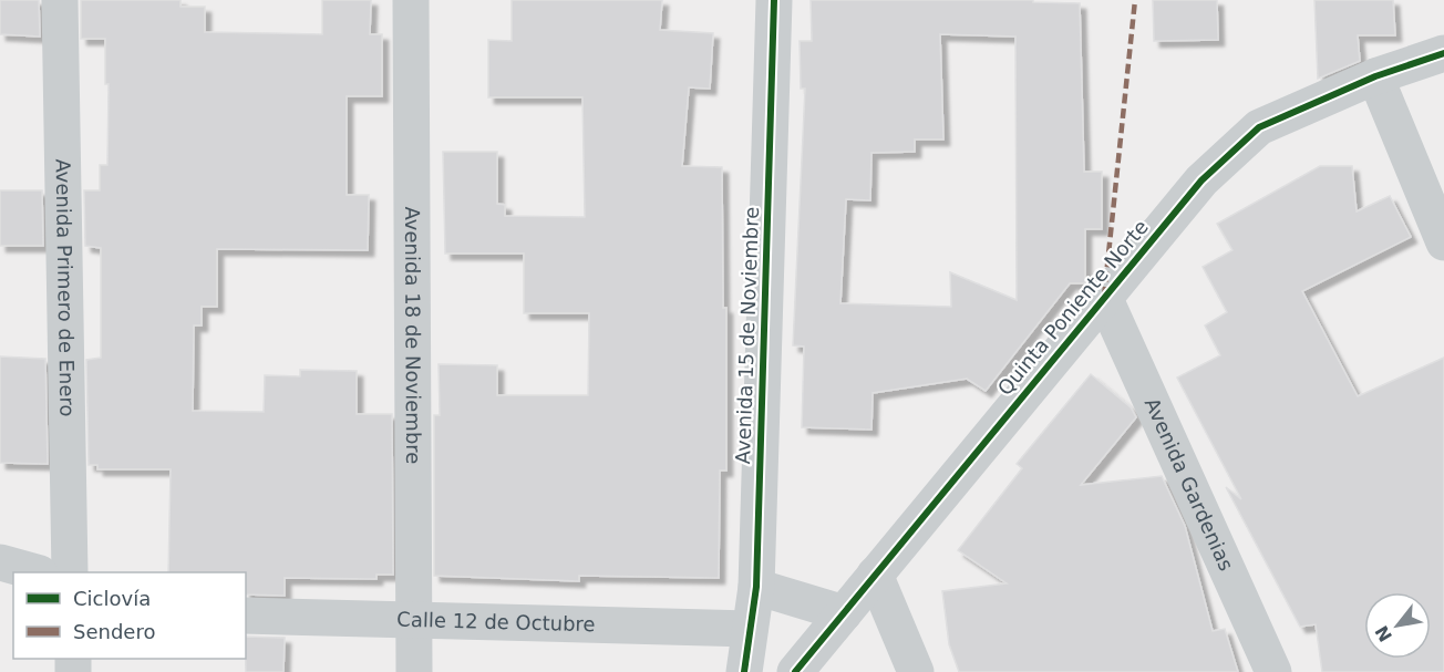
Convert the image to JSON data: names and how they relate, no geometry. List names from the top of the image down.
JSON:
{
  "streets": {
    "street": [
      "Avenida Primero de Enero",
      "Quinta Poniente Norte",
      "Avenida 15 de Noviembre",
      "Avenida 18 de Noviembre",
      "Avenida Gardenias",
      "Calle 12 de Octubre"
    ]
  },
  "crossings": [
    ["Quinta Poniente Norte", "Avenida Gardenias"],
    ["Avenida 15 de Noviembre", "Calle 12 de Octubre"],
    ["Avenida 18 de Noviembre", "Calle 12 de Octubre"]
  ],
  "legend": ["Ciclovía", "Sendero"],
  "north": "bottom left"
}
